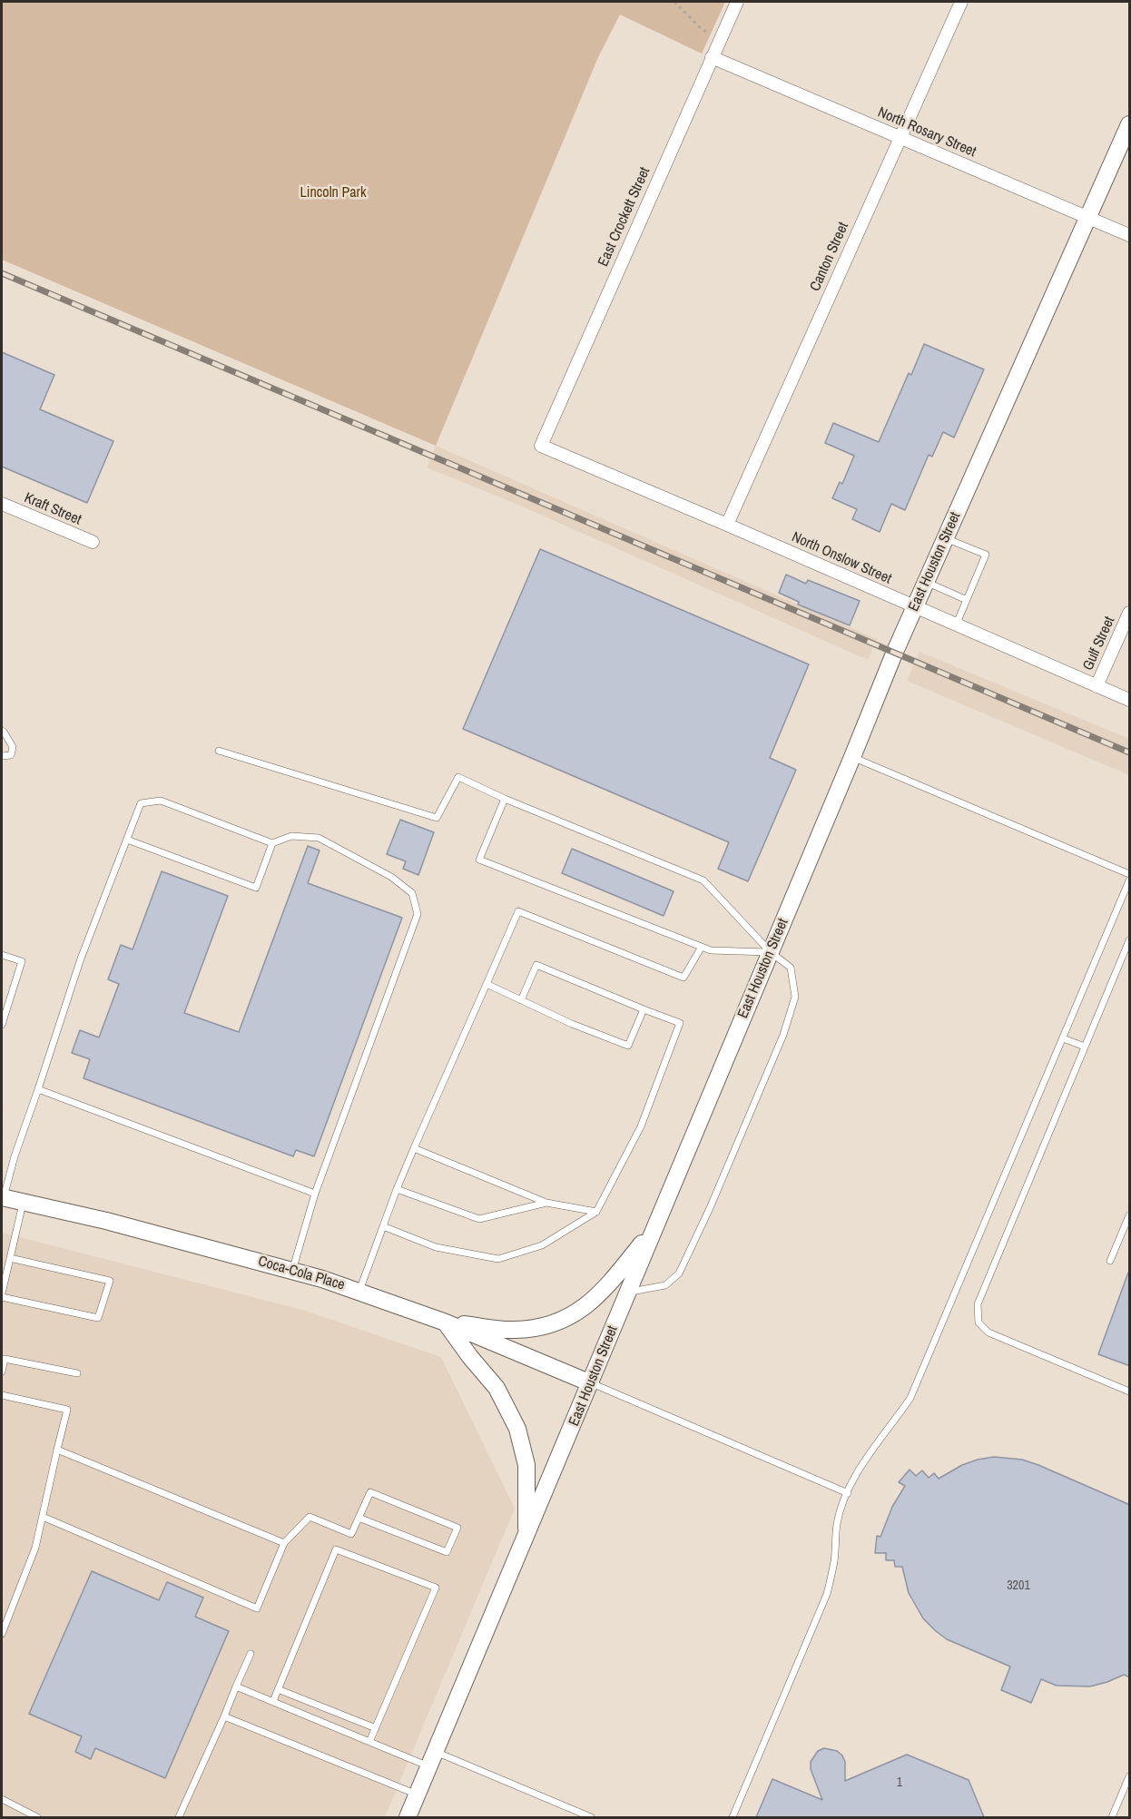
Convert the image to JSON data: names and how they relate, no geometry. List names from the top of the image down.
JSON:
{
  "streets": {
    "main road": ["East Houston Street", "Coca-Cola Place"],
    "street": [
      "North Rosary Street",
      "East Crockett Street",
      "Canton Street",
      "Kraft Street",
      "North Onslow Street",
      "Gulf Street"
    ]
  },
  "crossings": [
    ["North Rosary Street", "East Crockett Street"],
    ["North Rosary Street", "Canton Street"],
    ["North Rosary Street", "East Houston Street"],
    ["East Crockett Street", "North Onslow Street"],
    ["Canton Street", "North Onslow Street"],
    ["North Onslow Street", "East Houston Street"],
    ["North Onslow Street", "Gulf Street"],
    ["East Houston Street", "Coca-Cola Place"]
  ],
  "parks": ["Lincoln Park"],
  "house_numbers": ["3201", "1"]
}
